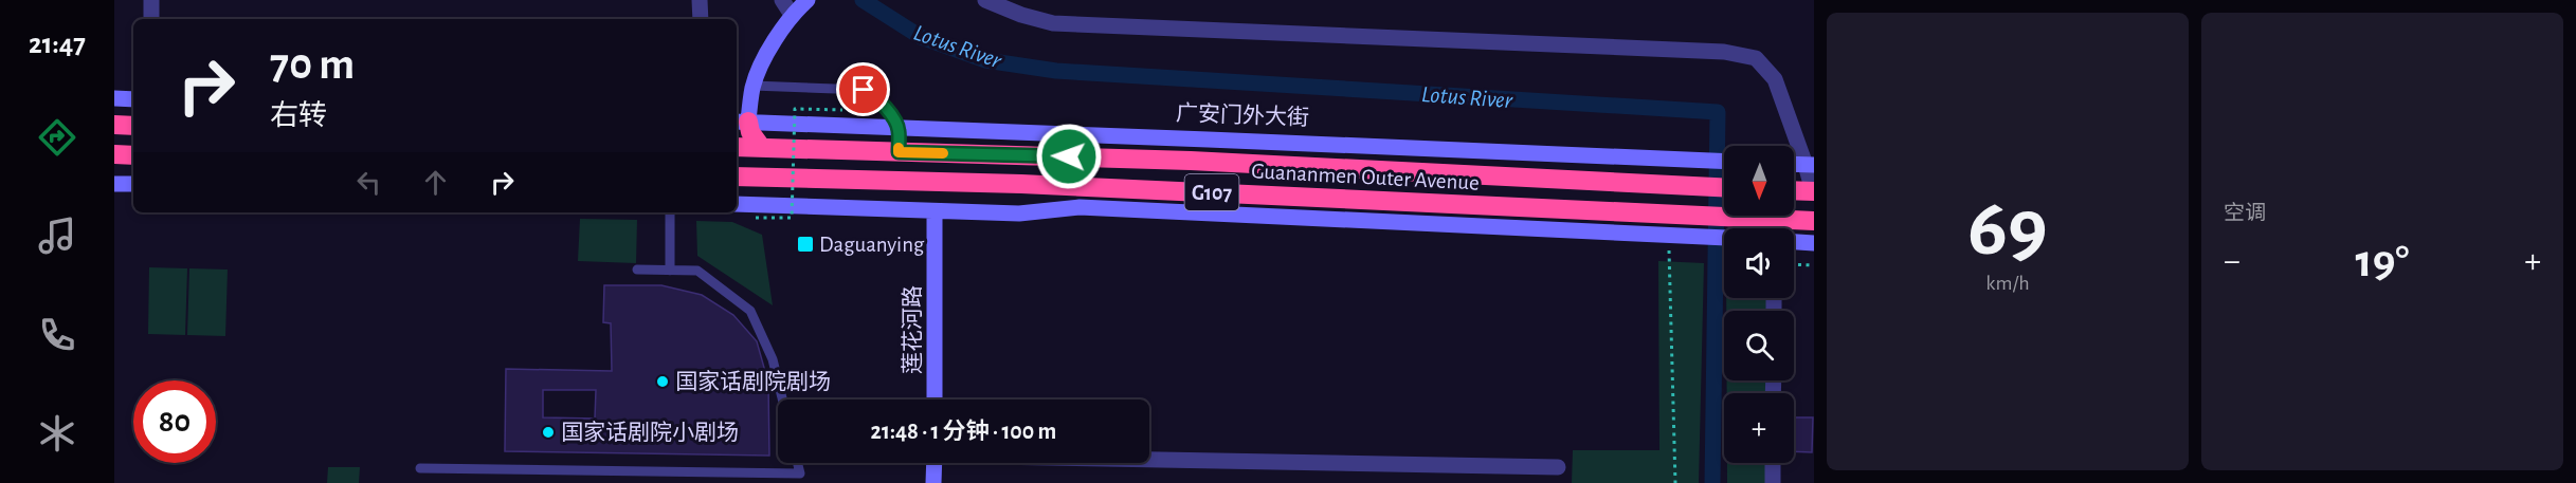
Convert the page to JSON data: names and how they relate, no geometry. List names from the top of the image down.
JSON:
{
  "streets": {
    "highway": ["Guananmen Outer Avenue", "G107"],
    "street": ["广安门外大街", "莲花河路"]
  },
  "water": ["Lotus River"],
  "places": {
    "transit": ["Daguanying"],
    "other": ["国家话剧院剧场", "国家话剧院小剧场"]
  },
  "north": "bottom",
  "page": {
    "tabs": "21:47",
    "tile": [
      ["69", "km/h"],
      "空调"
    ],
    "turn": ["70 m", "右转"],
    "map_buttons": "+",
    "heat": ["−", "19°", "+"],
    "limit": "80",
    "trip": "21:48 · 1 分钟 · 100 m"
  }
}
